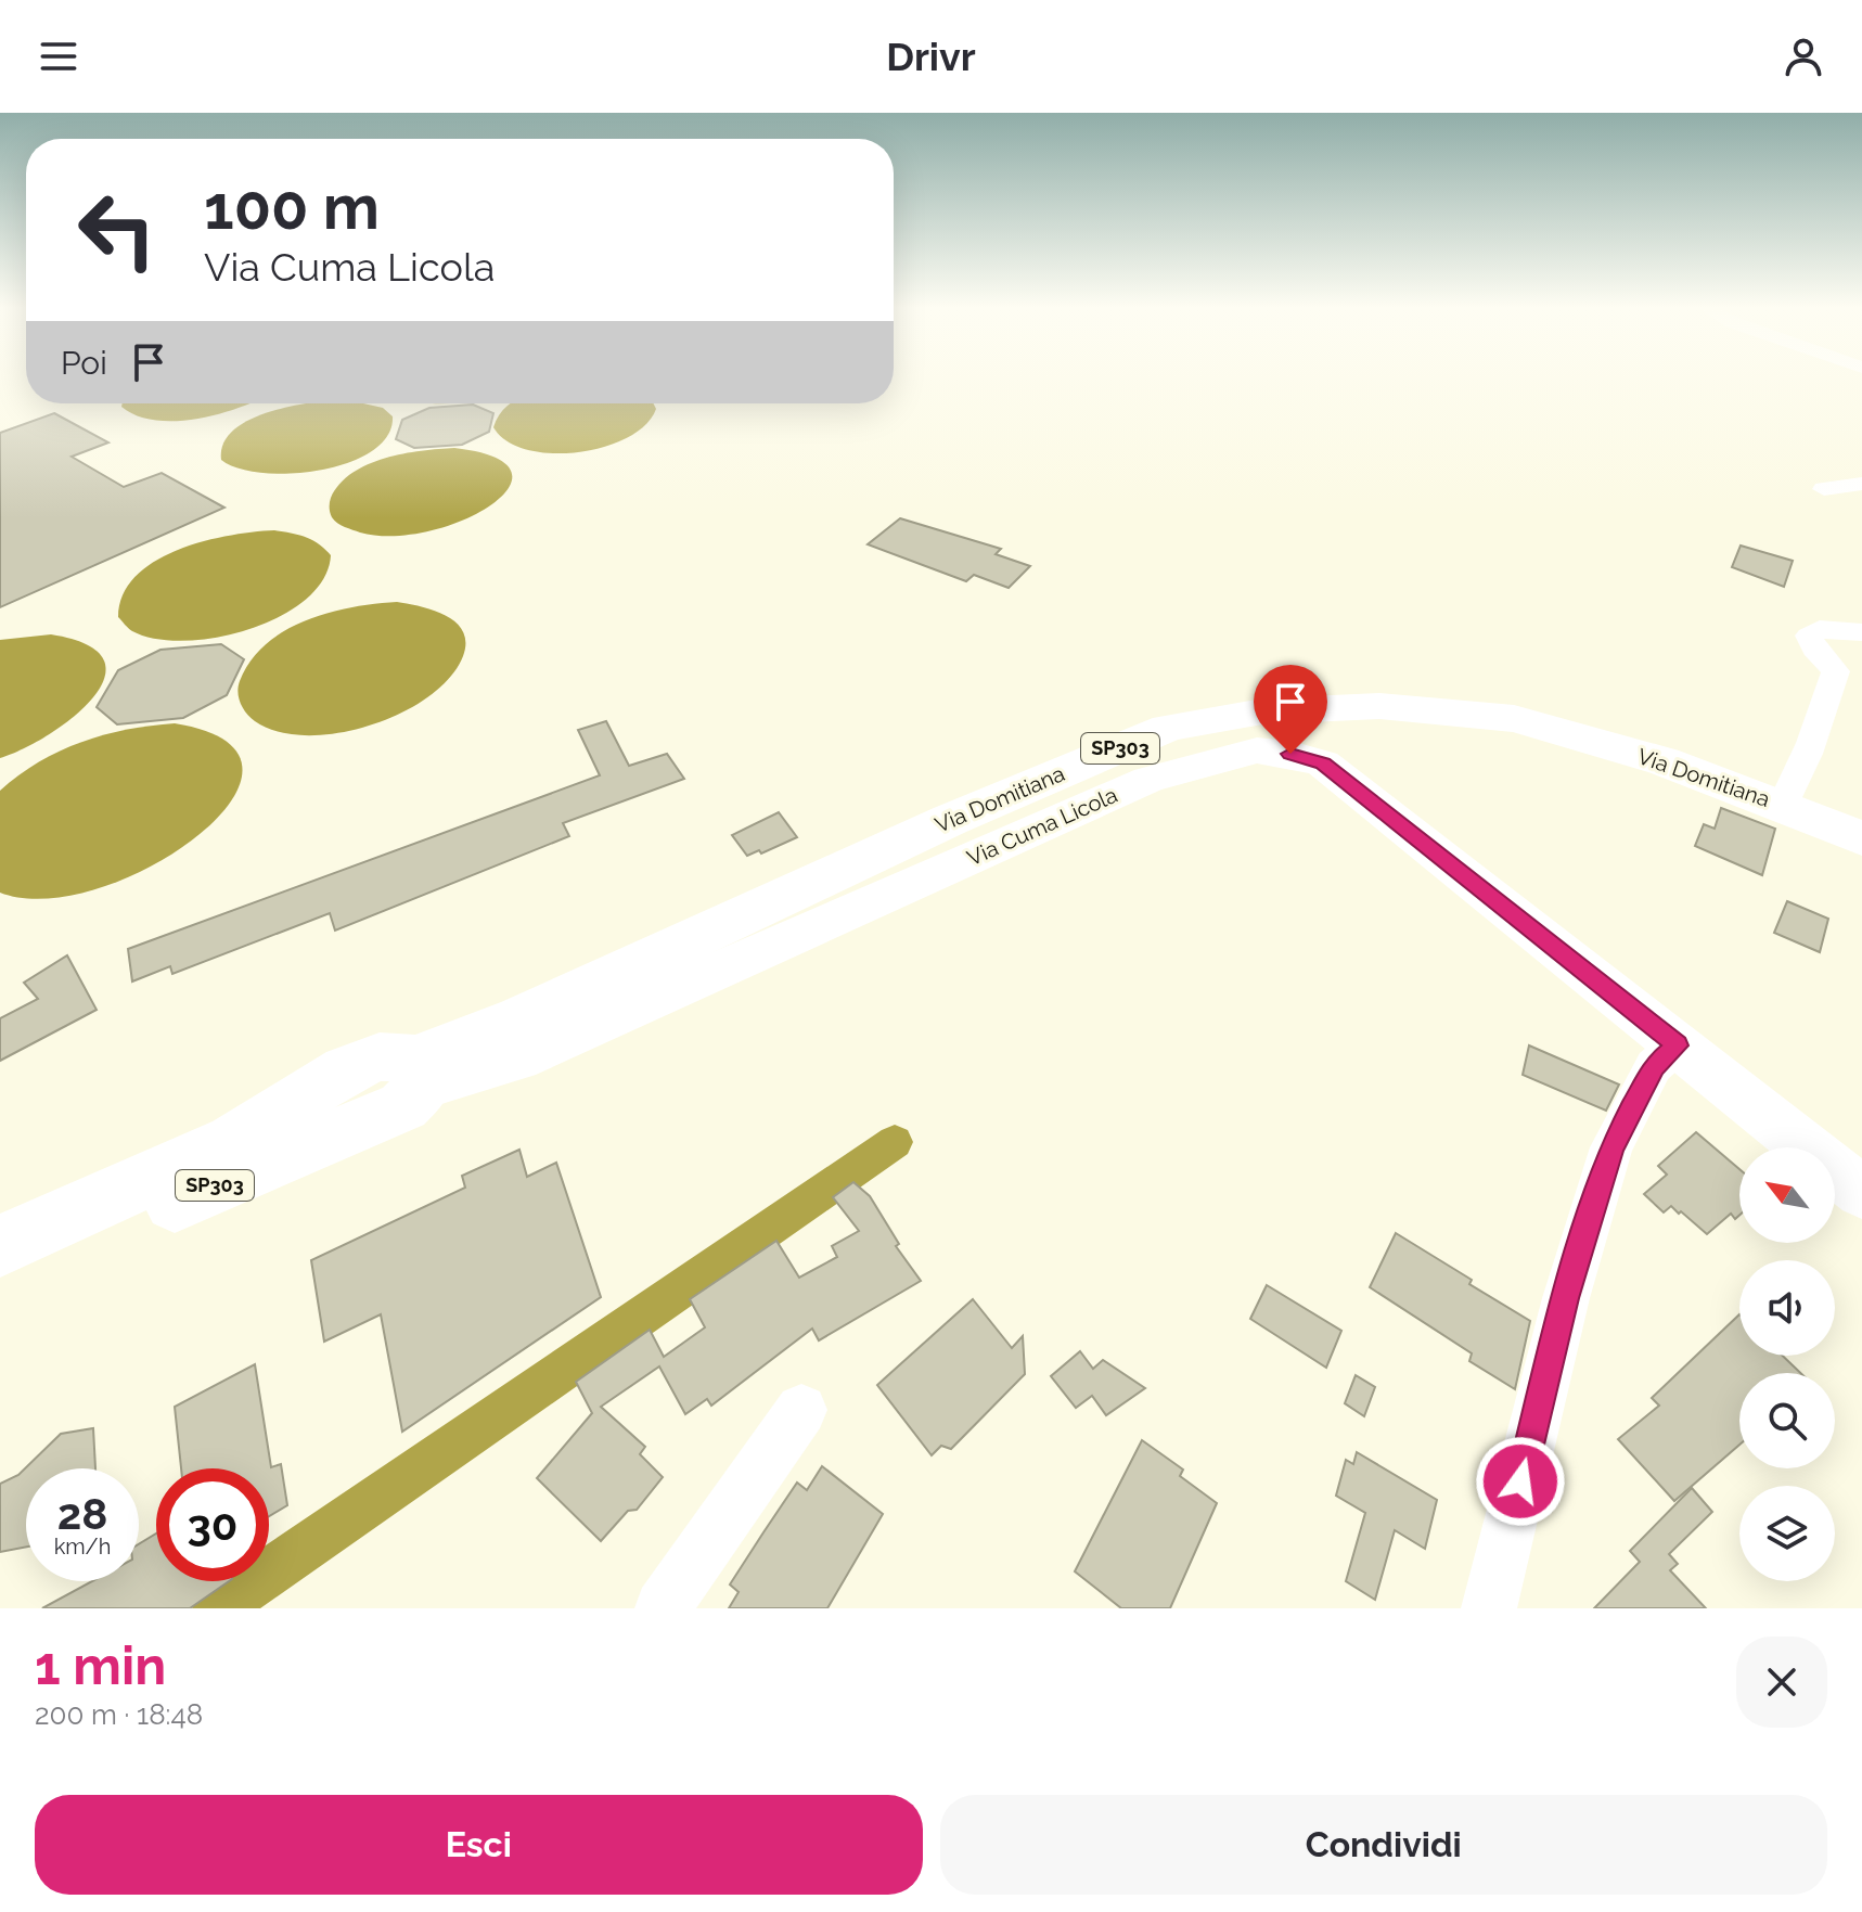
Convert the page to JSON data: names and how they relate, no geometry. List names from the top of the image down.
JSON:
{
  "streets": {
    "main road": ["SP303", "Via Domitiana"],
    "street": ["Via Cuma Licola"]
  },
  "crossings": [
    ["Via Domitiana", "Via Cuma Licola"]
  ],
  "north": "top left",
  "page": {
    "header": "Drivr",
    "turn": ["100 m", "Via Cuma Licola"],
    "then": "Poi",
    "speed": "28 km/h",
    "limit": "30",
    "heading": ["1 min", "200 m · 18:48"],
    "buttons": ["Esci", "Condividi"]
  }
}
